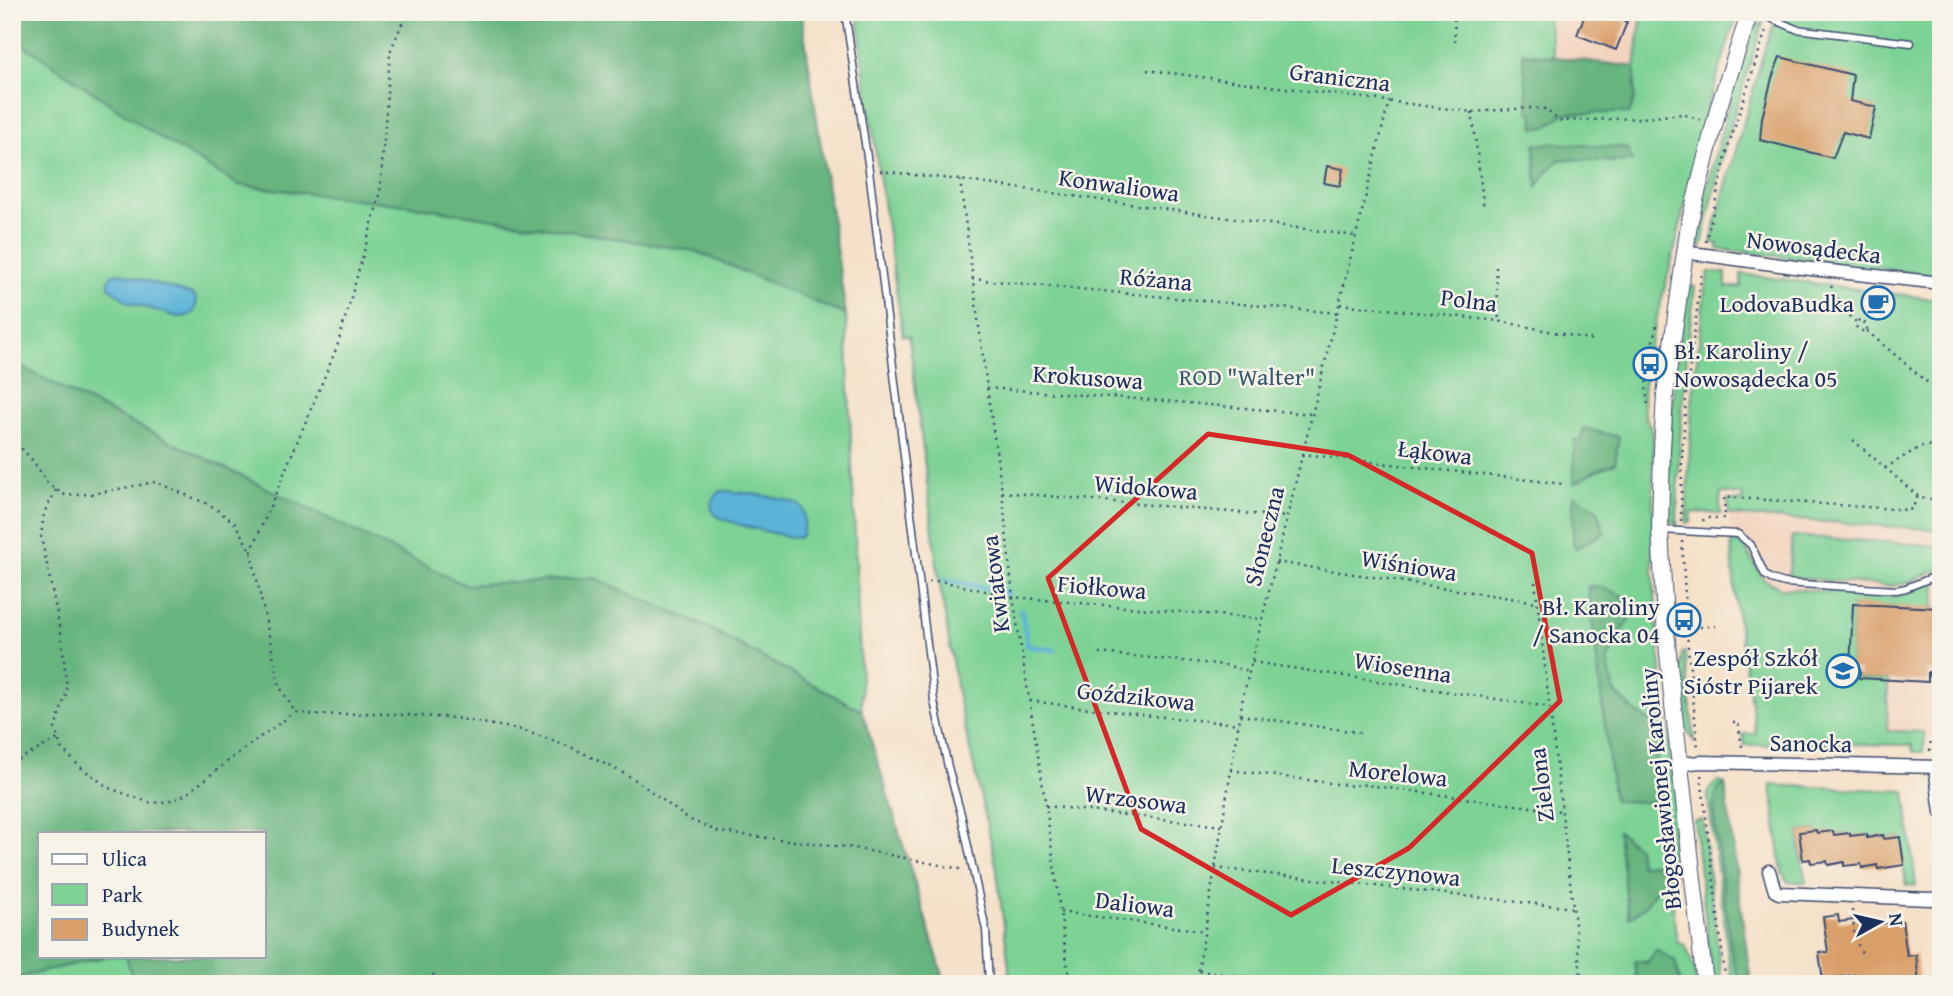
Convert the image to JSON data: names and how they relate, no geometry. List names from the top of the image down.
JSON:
{
  "streets": {
    "street": ["Nowosądecka", "Sanocka", "Błogosławionej Karoliny"],
    "path": [
      "Graniczna",
      "Konwaliowa",
      "Różana",
      "Polna",
      "Krokusowa",
      "Łąkowa",
      "Widokowa",
      "Słoneczna",
      "Wiśniowa",
      "Kwiatowa",
      "Fiołkowa",
      "Wiosenna",
      "Goździkowa",
      "Morelowa",
      "Zielona",
      "Wrzosowa",
      "Leszczynowa",
      "Daliowa"
    ]
  },
  "crossings": [
    ["Graniczna", "Słoneczna"],
    ["Graniczna", "Błogosławionej Karoliny"],
    ["Konwaliowa", "Słoneczna"],
    ["Konwaliowa", "Kwiatowa"],
    ["Nowosądecka", "Błogosławionej Karoliny"],
    ["Różana", "Słoneczna"],
    ["Różana", "Kwiatowa"],
    ["Polna", "Słoneczna"],
    ["Krokusowa", "Słoneczna"],
    ["Krokusowa", "Kwiatowa"],
    ["Łąkowa", "Słoneczna"],
    ["Widokowa", "Słoneczna"],
    ["Widokowa", "Kwiatowa"],
    ["Słoneczna", "Wiśniowa"],
    ["Słoneczna", "Fiołkowa"],
    ["Słoneczna", "Wiosenna"],
    ["Słoneczna", "Goździkowa"],
    ["Słoneczna", "Morelowa"],
    ["Słoneczna", "Wrzosowa"],
    ["Słoneczna", "Leszczynowa"],
    ["Słoneczna", "Daliowa"],
    ["Wiśniowa", "Zielona"],
    ["Kwiatowa", "Fiołkowa"],
    ["Kwiatowa", "Goździkowa"],
    ["Kwiatowa", "Wrzosowa"],
    ["Kwiatowa", "Daliowa"],
    ["Wiosenna", "Zielona"],
    ["Sanocka", "Błogosławionej Karoliny"],
    ["Morelowa", "Zielona"],
    ["Zielona", "Leszczynowa"]
  ],
  "parks": ["ROD \"Walter\""],
  "places": {
    "cafe": ["LodovaBudka"],
    "bus stop": ["Bł. Karoliny / Nowosądecka 05", "Bł. Karoliny / Sanocka 04"],
    "school or university": ["Zespół Szkół Sióstr Pijarek"]
  },
  "legend": ["Ulica", "Park", "Budynek"],
  "north": "right"
}
